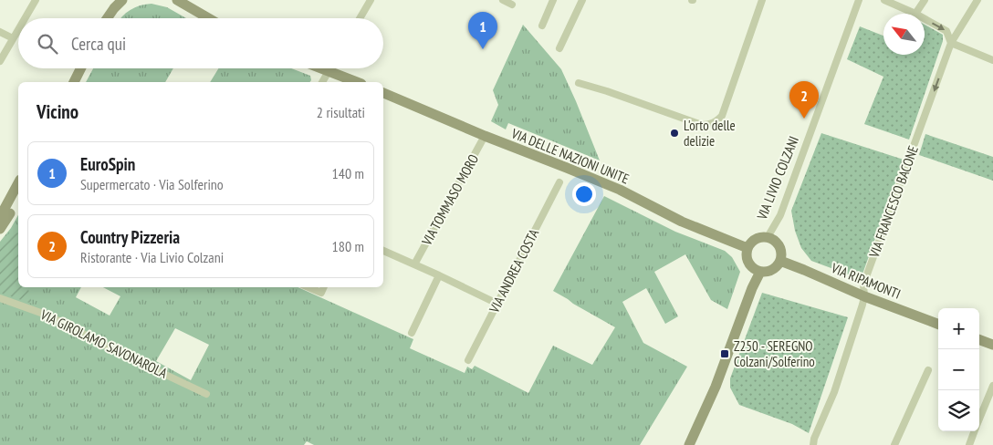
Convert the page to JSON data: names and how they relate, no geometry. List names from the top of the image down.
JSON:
{
  "streets": {
    "street": [
      "VIA DELLE NAZIONI UNITE",
      "VIA LIVIO COLZANI",
      "VIA TOMMASO MORO",
      "VIA FRANCESCO BACONE",
      "VIA ANDREA COSTA",
      "VIA RIPAMONTI",
      "VIA GIROLAMO SAVONAROLA"
    ]
  },
  "crossings": [
    ["VIA DELLE NAZIONI UNITE", "VIA LIVIO COLZANI"],
    ["VIA DELLE NAZIONI UNITE", "VIA TOMMASO MORO"],
    ["VIA DELLE NAZIONI UNITE", "VIA RIPAMONTI"],
    ["VIA LIVIO COLZANI", "VIA RIPAMONTI"],
    ["VIA FRANCESCO BACONE", "VIA RIPAMONTI"]
  ],
  "one_way": ["VIA FRANCESCO BACONE"],
  "places": {
    "other": ["L'orto delle delizie"],
    "transit": ["Z250 - SEREGNO Colzani/Solferino"]
  },
  "north": "top left",
  "page": {
    "pins": ["1", "2"],
    "search": "Cerca qui",
    "heading": ["Vicino", "2 risultati"],
    "list": [
      {
        "mark": "1",
        "name": "EuroSpin",
        "note": "Supermercato · Via Solferino",
        "value": "140 m"
      },
      {
        "mark": "2",
        "name": "Country Pizzeria",
        "note": "Ristorante · Via Livio Colzani",
        "value": "180 m"
      }
    ],
    "map_buttons": ["+", "−"]
  }
}
